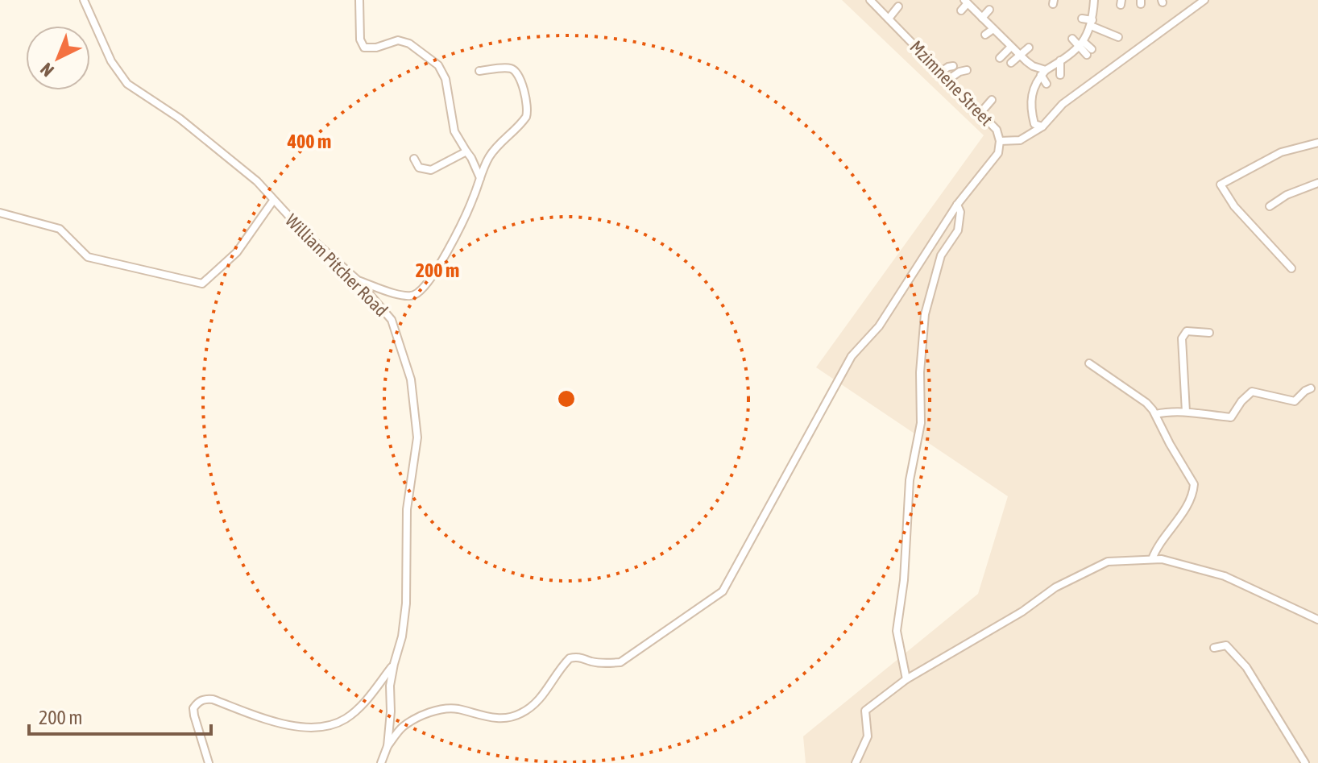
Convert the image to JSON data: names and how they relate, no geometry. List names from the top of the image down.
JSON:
{
  "streets": {
    "street": ["Mzimnene Street", "William Pitcher Road"]
  },
  "crossings": [
    ["Mzimnene Street", "William Pitcher Road"]
  ],
  "scale_bar": "200 m",
  "north": "bottom left",
  "rings": ["400 m", "200 m"]
}
